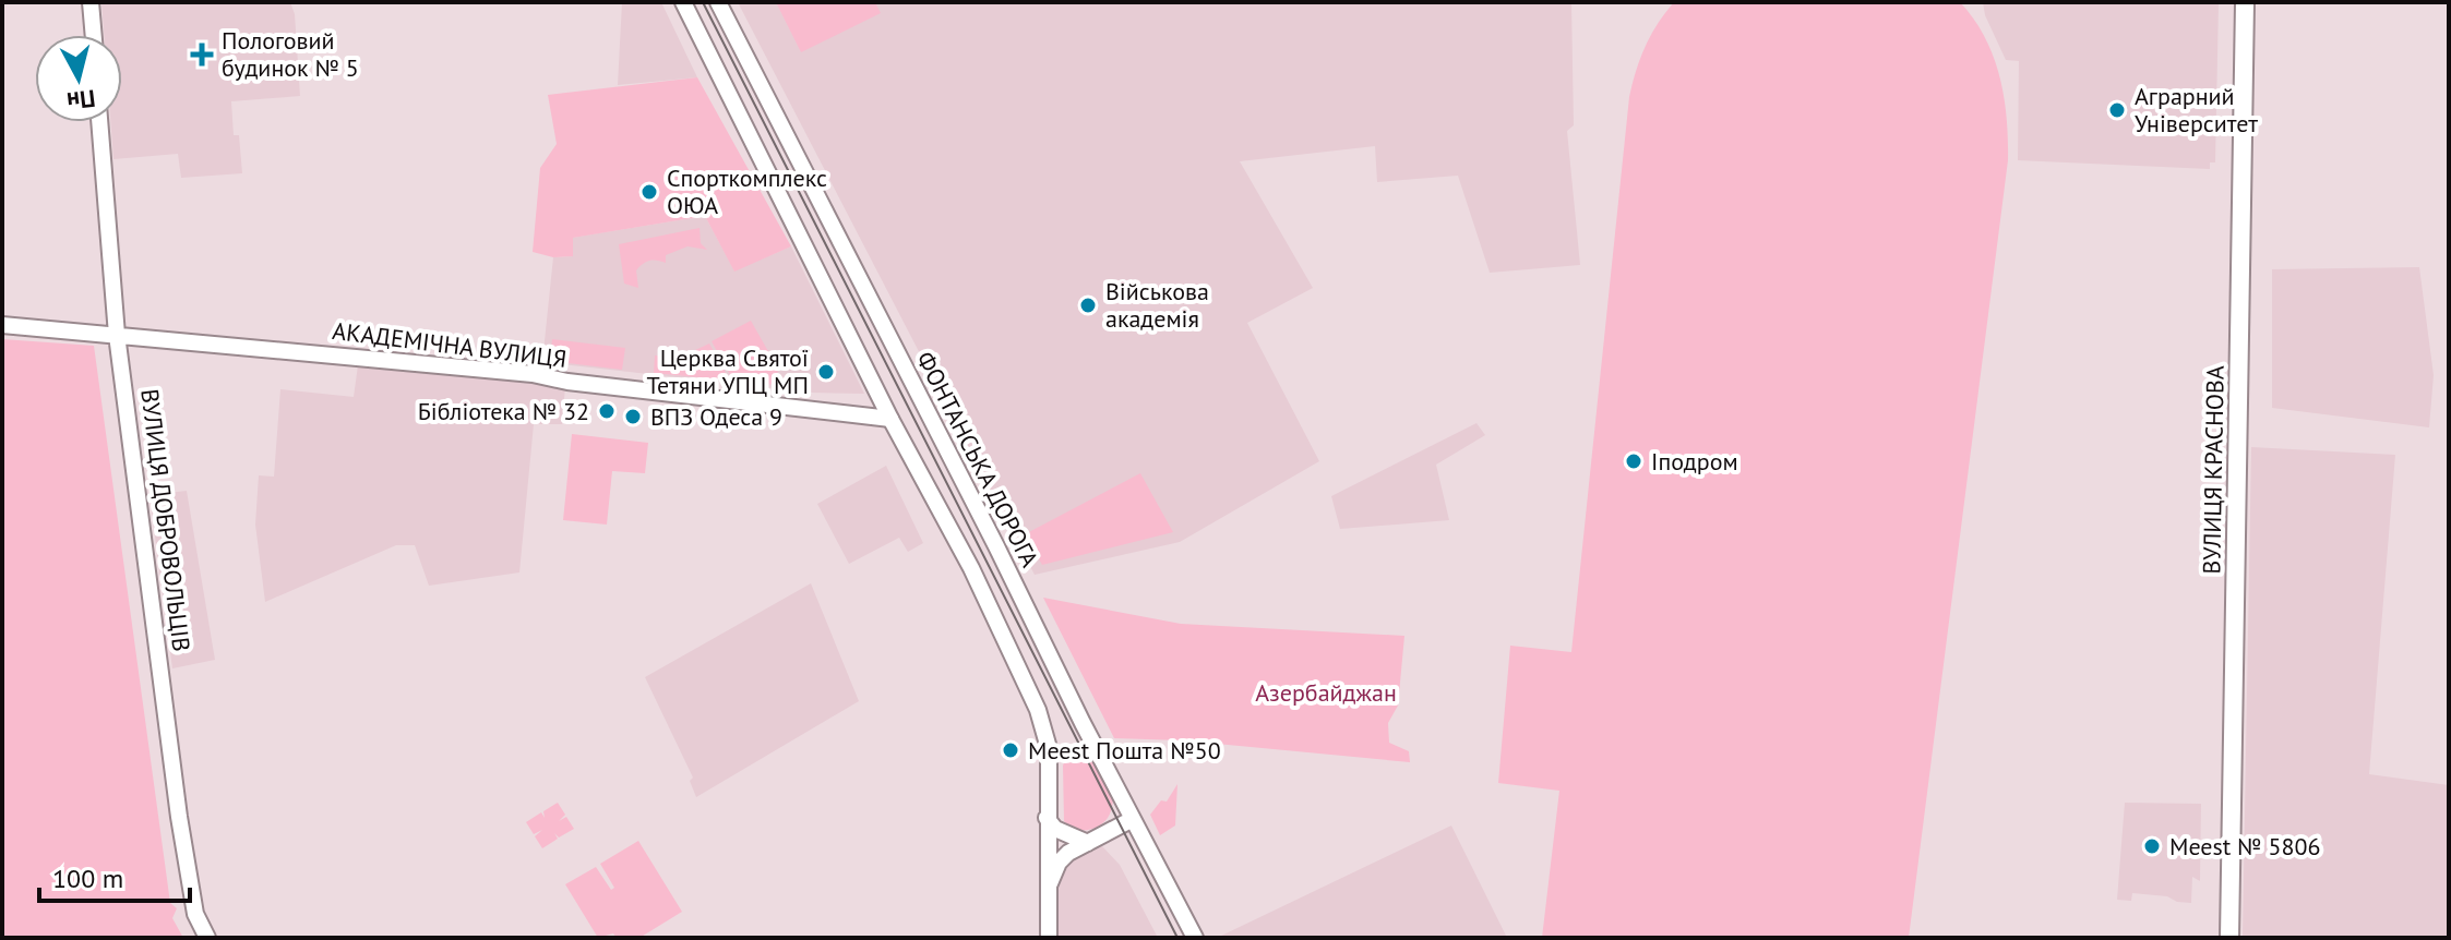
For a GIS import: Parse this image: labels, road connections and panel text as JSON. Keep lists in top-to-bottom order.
{
  "streets": {
    "main road": [
      "АКАДЕМІЧНА ВУЛИЦЯ",
      "ФОНТАНСЬКА ДОРОГА",
      "ВУЛИЦЯ КРАСНОВА",
      "ВУЛИЦЯ ДОБРОВОЛЬЦІВ"
    ]
  },
  "crossings": [
    ["АКАДЕМІЧНА ВУЛИЦЯ", "ВУЛИЦЯ ДОБРОВОЛЬЦІВ"]
  ],
  "parks": ["Азербайджан"],
  "places": {
    "health": ["Пологовий будинок № 5"],
    "other": [
      "Аграрний Університет",
      "Спорткомплекс ОЮА",
      "Військова академія",
      "Церква Святої Тетяни УПЦ МП",
      "Бібліотека № 32",
      "ВПЗ Одеса 9",
      "Іподром",
      "Meest Пошта №50",
      "Meest № 5806"
    ]
  },
  "scale_bar": "100 m",
  "north": "bottom"
}
